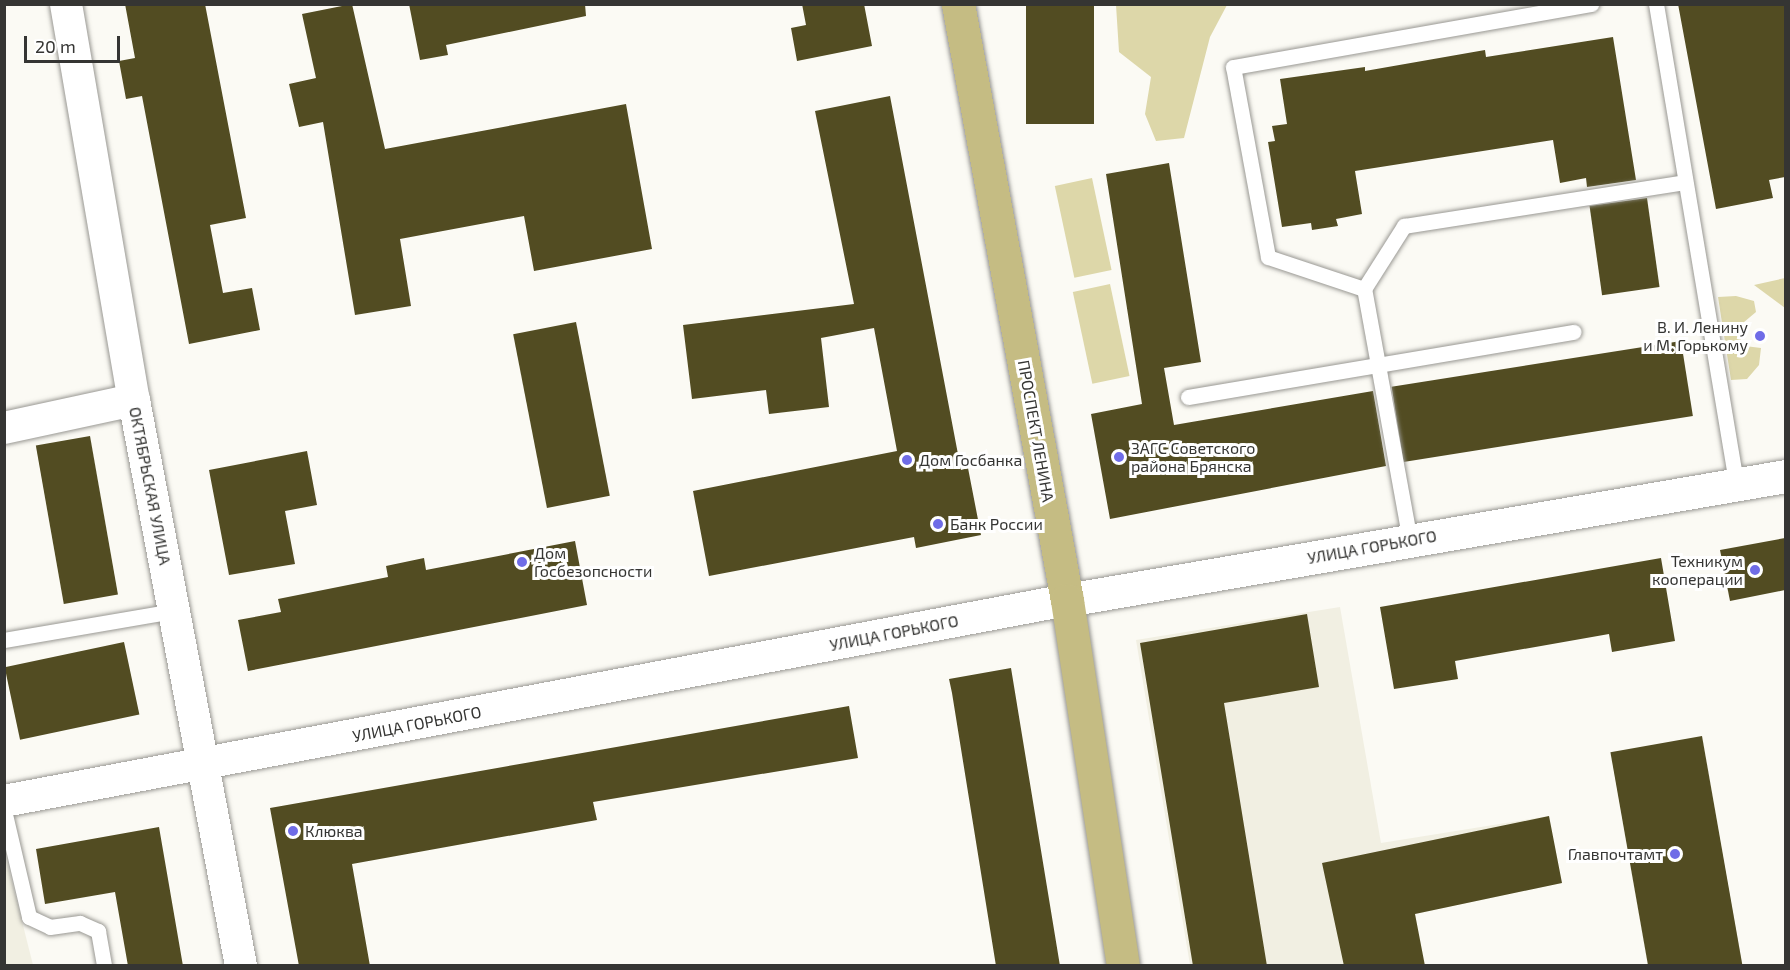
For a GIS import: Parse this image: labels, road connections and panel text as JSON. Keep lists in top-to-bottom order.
{
  "streets": {
    "main road": ["ПРОСПЕКТ ЛЕНИНА"],
    "street": ["ОКТЯБРЬСКАЯ УЛИЦА", "УЛИЦА ГОРЬКОГО"]
  },
  "crossings": [
    ["ПРОСПЕКТ ЛЕНИНА", "УЛИЦА ГОРЬКОГО"],
    ["ОКТЯБРЬСКАЯ УЛИЦА", "УЛИЦА ГОРЬКОГО"]
  ],
  "places": [
    "В. И. Ленину и М. Горькому",
    "ЗАГС Советского района Брянска",
    "Дом Госбанка",
    "Банк России",
    "Дом Госбезопсности",
    "Техникум кооперации",
    "Клюква",
    "Главпочтамт"
  ],
  "scale_bar": "20 m"
}
